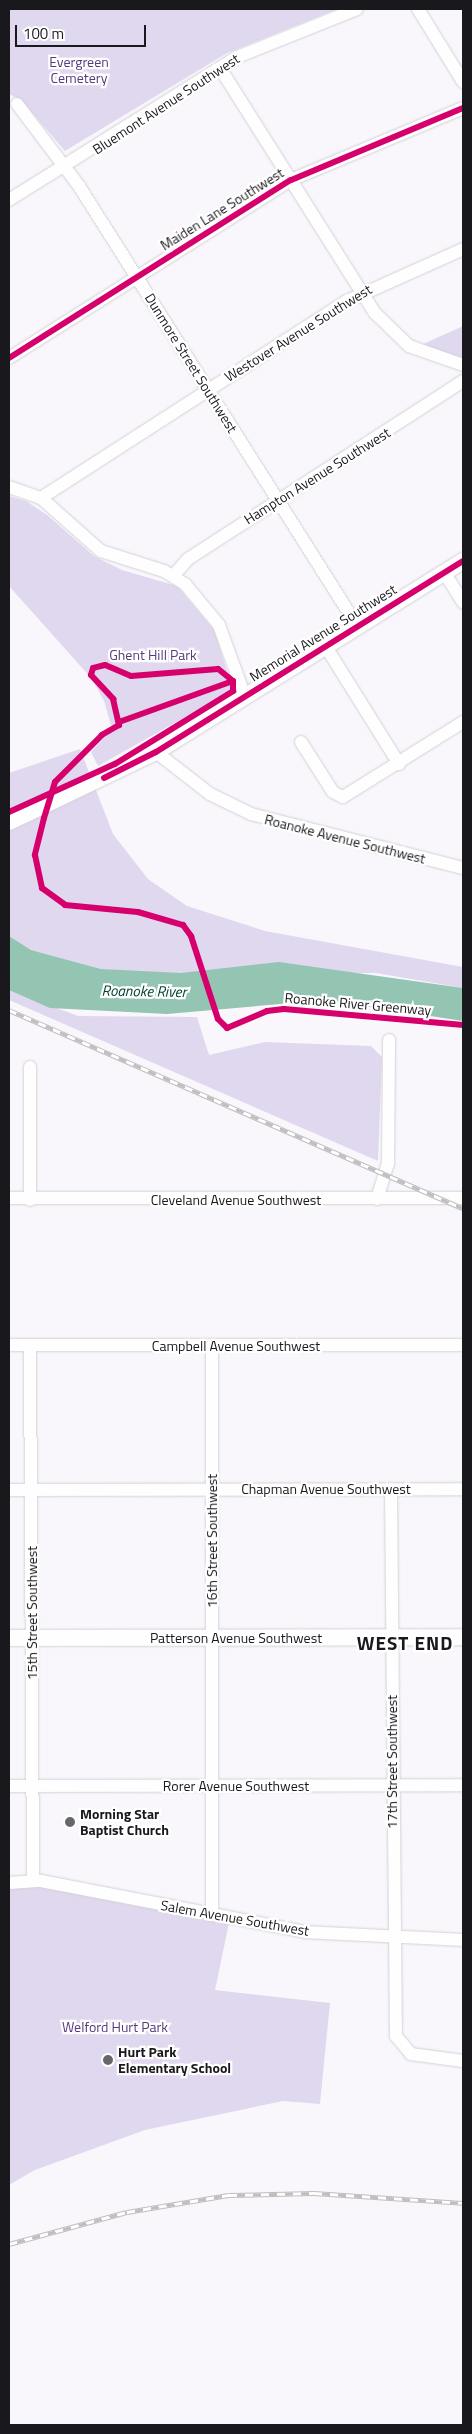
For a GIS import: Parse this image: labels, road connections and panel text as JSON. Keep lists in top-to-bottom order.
{
  "streets": {
    "main road": ["Memorial Avenue Southwest", "Patterson Avenue Southwest"],
    "street": [
      "Bluemont Avenue Southwest",
      "Maiden Lane Southwest",
      "Westover Avenue Southwest",
      "Dunmore Street Southwest",
      "Hampton Avenue Southwest",
      "Roanoke Avenue Southwest",
      "Cleveland Avenue Southwest",
      "Campbell Avenue Southwest",
      "Chapman Avenue Southwest",
      "16th Street Southwest",
      "15th Street Southwest",
      "17th Street Southwest",
      "Rorer Avenue Southwest",
      "Salem Avenue Southwest"
    ],
    "cycle path": ["Roanoke River Greenway"]
  },
  "crossings": [
    ["Bluemont Avenue Southwest", "Dunmore Street Southwest"],
    ["Maiden Lane Southwest", "Dunmore Street Southwest"],
    ["Westover Avenue Southwest", "Dunmore Street Southwest"],
    ["Dunmore Street Southwest", "Hampton Avenue Southwest"],
    ["Dunmore Street Southwest", "Memorial Avenue Southwest"],
    ["Memorial Avenue Southwest", "Roanoke Avenue Southwest"],
    ["Campbell Avenue Southwest", "16th Street Southwest"],
    ["Campbell Avenue Southwest", "15th Street Southwest"],
    ["Chapman Avenue Southwest", "16th Street Southwest"],
    ["Chapman Avenue Southwest", "15th Street Southwest"],
    ["Chapman Avenue Southwest", "17th Street Southwest"],
    ["16th Street Southwest", "Patterson Avenue Southwest"],
    ["16th Street Southwest", "Rorer Avenue Southwest"],
    ["16th Street Southwest", "Salem Avenue Southwest"],
    ["15th Street Southwest", "Patterson Avenue Southwest"],
    ["15th Street Southwest", "Rorer Avenue Southwest"],
    ["15th Street Southwest", "Salem Avenue Southwest"],
    ["Patterson Avenue Southwest", "17th Street Southwest"],
    ["17th Street Southwest", "Rorer Avenue Southwest"],
    ["17th Street Southwest", "Salem Avenue Southwest"]
  ],
  "districts": ["WEST END"],
  "water": ["Roanoke River"],
  "parks": ["Evergreen Cemetery", "Ghent Hill Park", "Welford Hurt Park"],
  "places": ["Morning Star Baptist Church", "Hurt Park Elementary School"],
  "scale_bar": "100 m"
}
